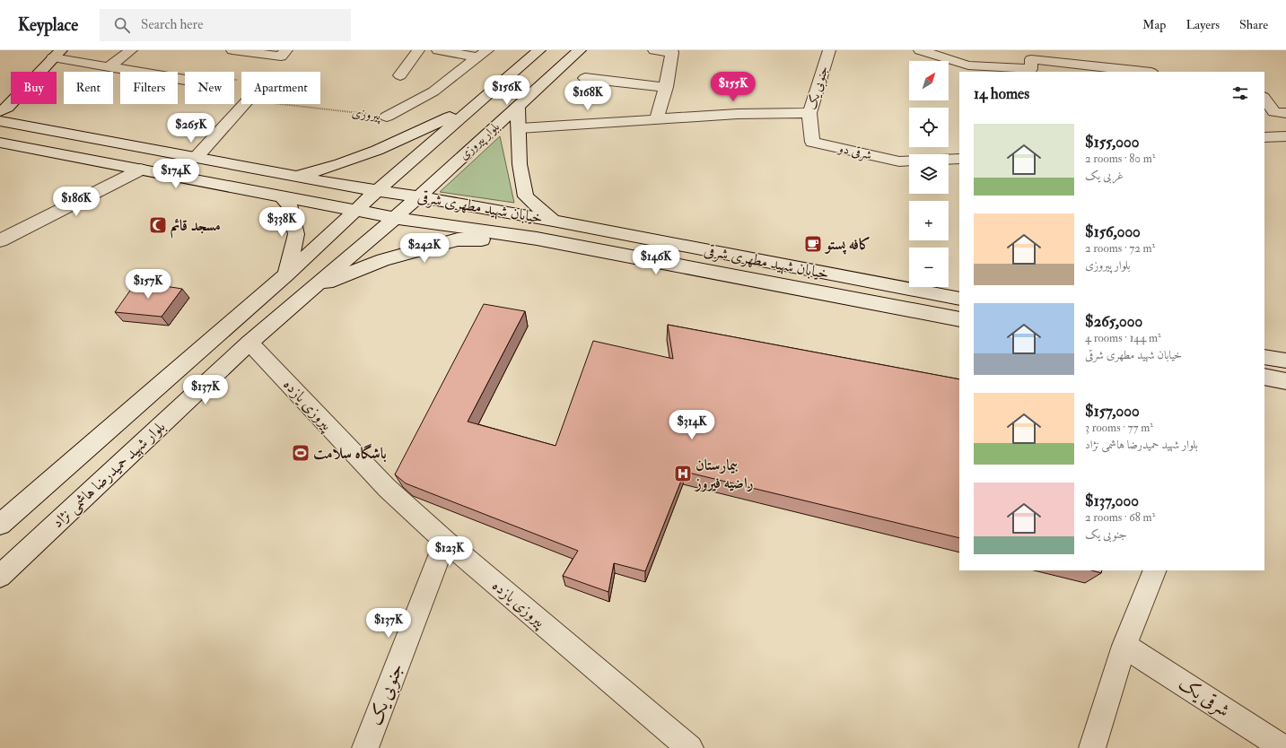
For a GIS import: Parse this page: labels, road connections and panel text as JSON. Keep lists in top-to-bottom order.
{
  "streets": {
    "main road": [
      "جنوبی یک",
      "پیروزی",
      "بلوار پیروزی",
      "شرقی دو",
      "خیابان شهید مطهری شرقی",
      "پیروزی یازده",
      "بلوار شهید حمیدرضا هاشمی نژاد",
      "شرقی یک"
    ]
  },
  "crossings": [
    ["جنوبی یک", "شرقی دو"],
    ["جنوبی یک", "پیروزی یازده"],
    ["بلوار پیروزی", "خیابان شهید مطهری شرقی"],
    ["بلوار پیروزی", "بلوار شهید حمیدرضا هاشمی نژاد"],
    ["خیابان شهید مطهری شرقی", "بلوار شهید حمیدرضا هاشمی نژاد"],
    ["پیروزی یازده", "بلوار شهید حمیدرضا هاشمی نژاد"]
  ],
  "places": {
    "mosque": ["مسجد قائم"],
    "cafe": ["کافه پستو"],
    "sports": ["باشگاه سلامت"],
    "hospital": ["بیمارستان راضیه فیروز"]
  },
  "north": "top right",
  "page": {
    "header": "Keyplace",
    "search": "Search here",
    "nav": ["Map", "Layers", "Share"],
    "map_buttons": ["+", "−"],
    "price": [
      "$155K",
      "$156K",
      "$168K",
      "$265K",
      "$174K",
      "$186K",
      "$338K",
      "$242K",
      "$146K",
      "$157K",
      "$137K",
      "$314K",
      "$123K",
      "$137K"
    ],
    "chip": [
      "Buy",
      "Rent",
      "Filters",
      "New",
      "Apartment"
    ],
    "heading": "14 homes",
    "list": [
      {
        "name": "$155,000",
        "note": "2 rooms · 80 m² · غربی یک"
      },
      {
        "name": "$156,000",
        "note": "2 rooms · 72 m² · بلوار پیروزی"
      },
      {
        "name": "$265,000",
        "note": "4 rooms · 144 m² · خیابان شهید مطهری شرقی"
      },
      {
        "name": "$157,000",
        "note": "3 rooms · 77 m² · بلوار شهید حمیدرضا هاشمی نژاد"
      },
      {
        "name": "$137,000",
        "note": "2 rooms · 68 m² · جنوبی یک"
      }
    ]
  }
}
